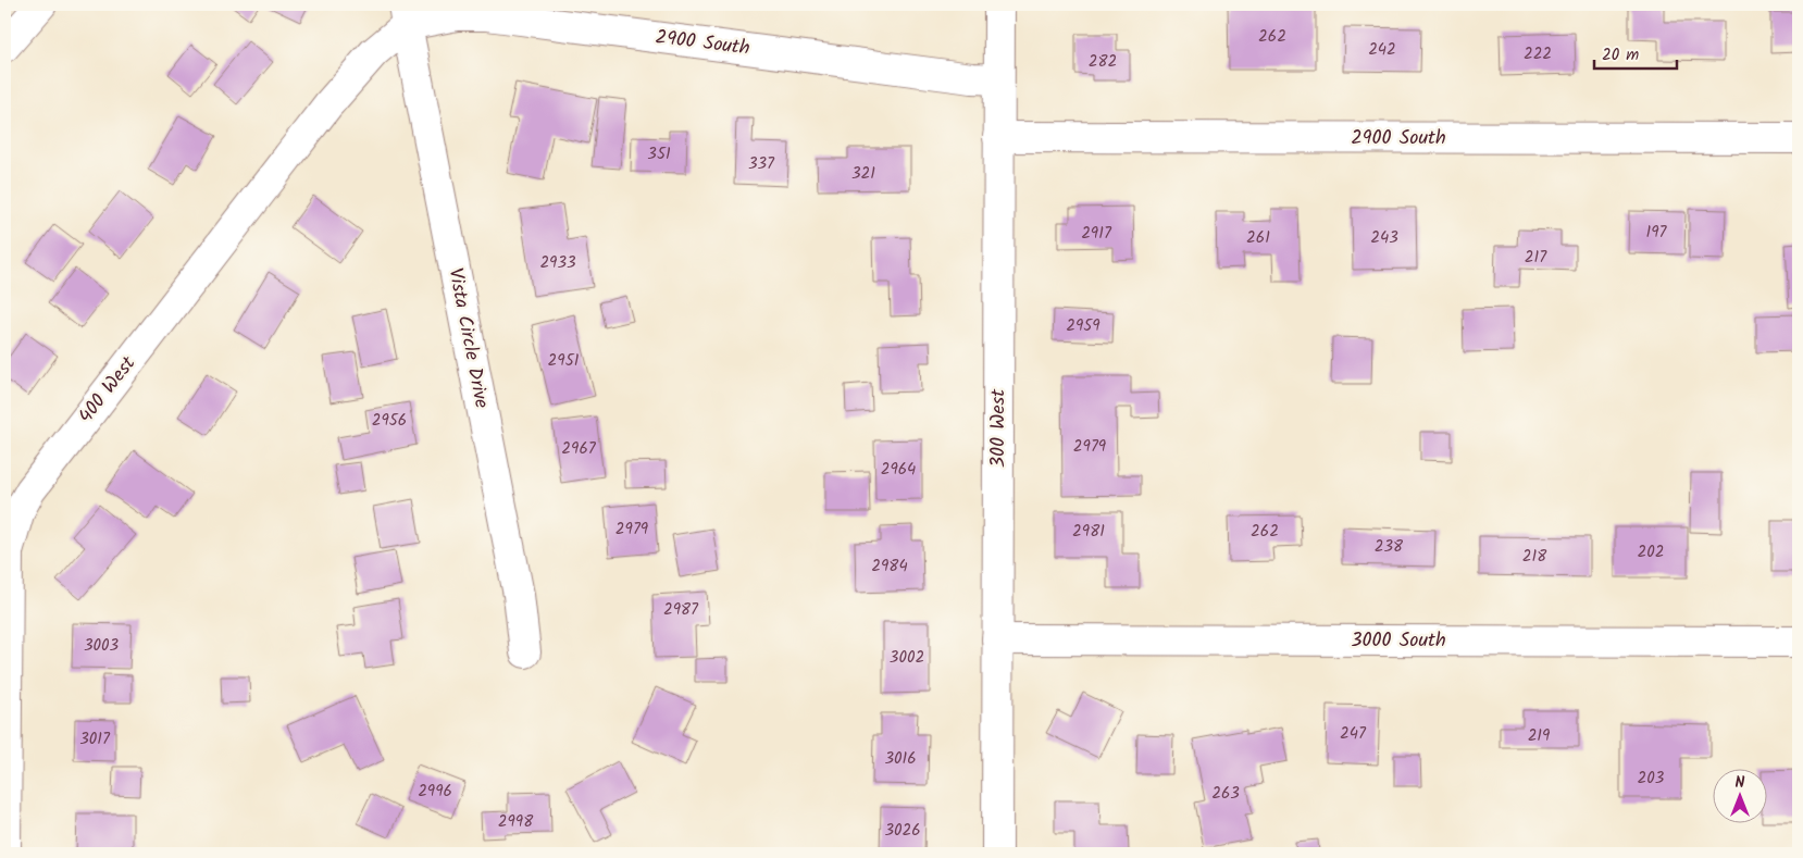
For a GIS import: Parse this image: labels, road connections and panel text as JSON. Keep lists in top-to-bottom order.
{
  "streets": {
    "street": [
      "2900 South",
      "Vista Circle Drive",
      "400 West",
      "300 West",
      "3000 South"
    ]
  },
  "crossings": [
    ["2900 South", "Vista Circle Drive"],
    ["2900 South", "400 West"],
    ["2900 South", "300 West"],
    ["Vista Circle Drive", "400 West"],
    ["300 West", "3000 South"]
  ],
  "house_numbers": [
    "262",
    "242",
    "222",
    "282",
    "351",
    "337",
    "321",
    "197",
    "2917",
    "261",
    "243",
    "217",
    "2933",
    "2959",
    "2951",
    "2956",
    "2979",
    "2967",
    "2964",
    "2979",
    "2981",
    "262",
    "238",
    "202",
    "218",
    "2984",
    "2987",
    "3003",
    "3002",
    "247",
    "219",
    "3017",
    "3016",
    "203",
    "2996",
    "263",
    "2998",
    "3026"
  ],
  "scale_bar": "20 m",
  "north": "top"
}
